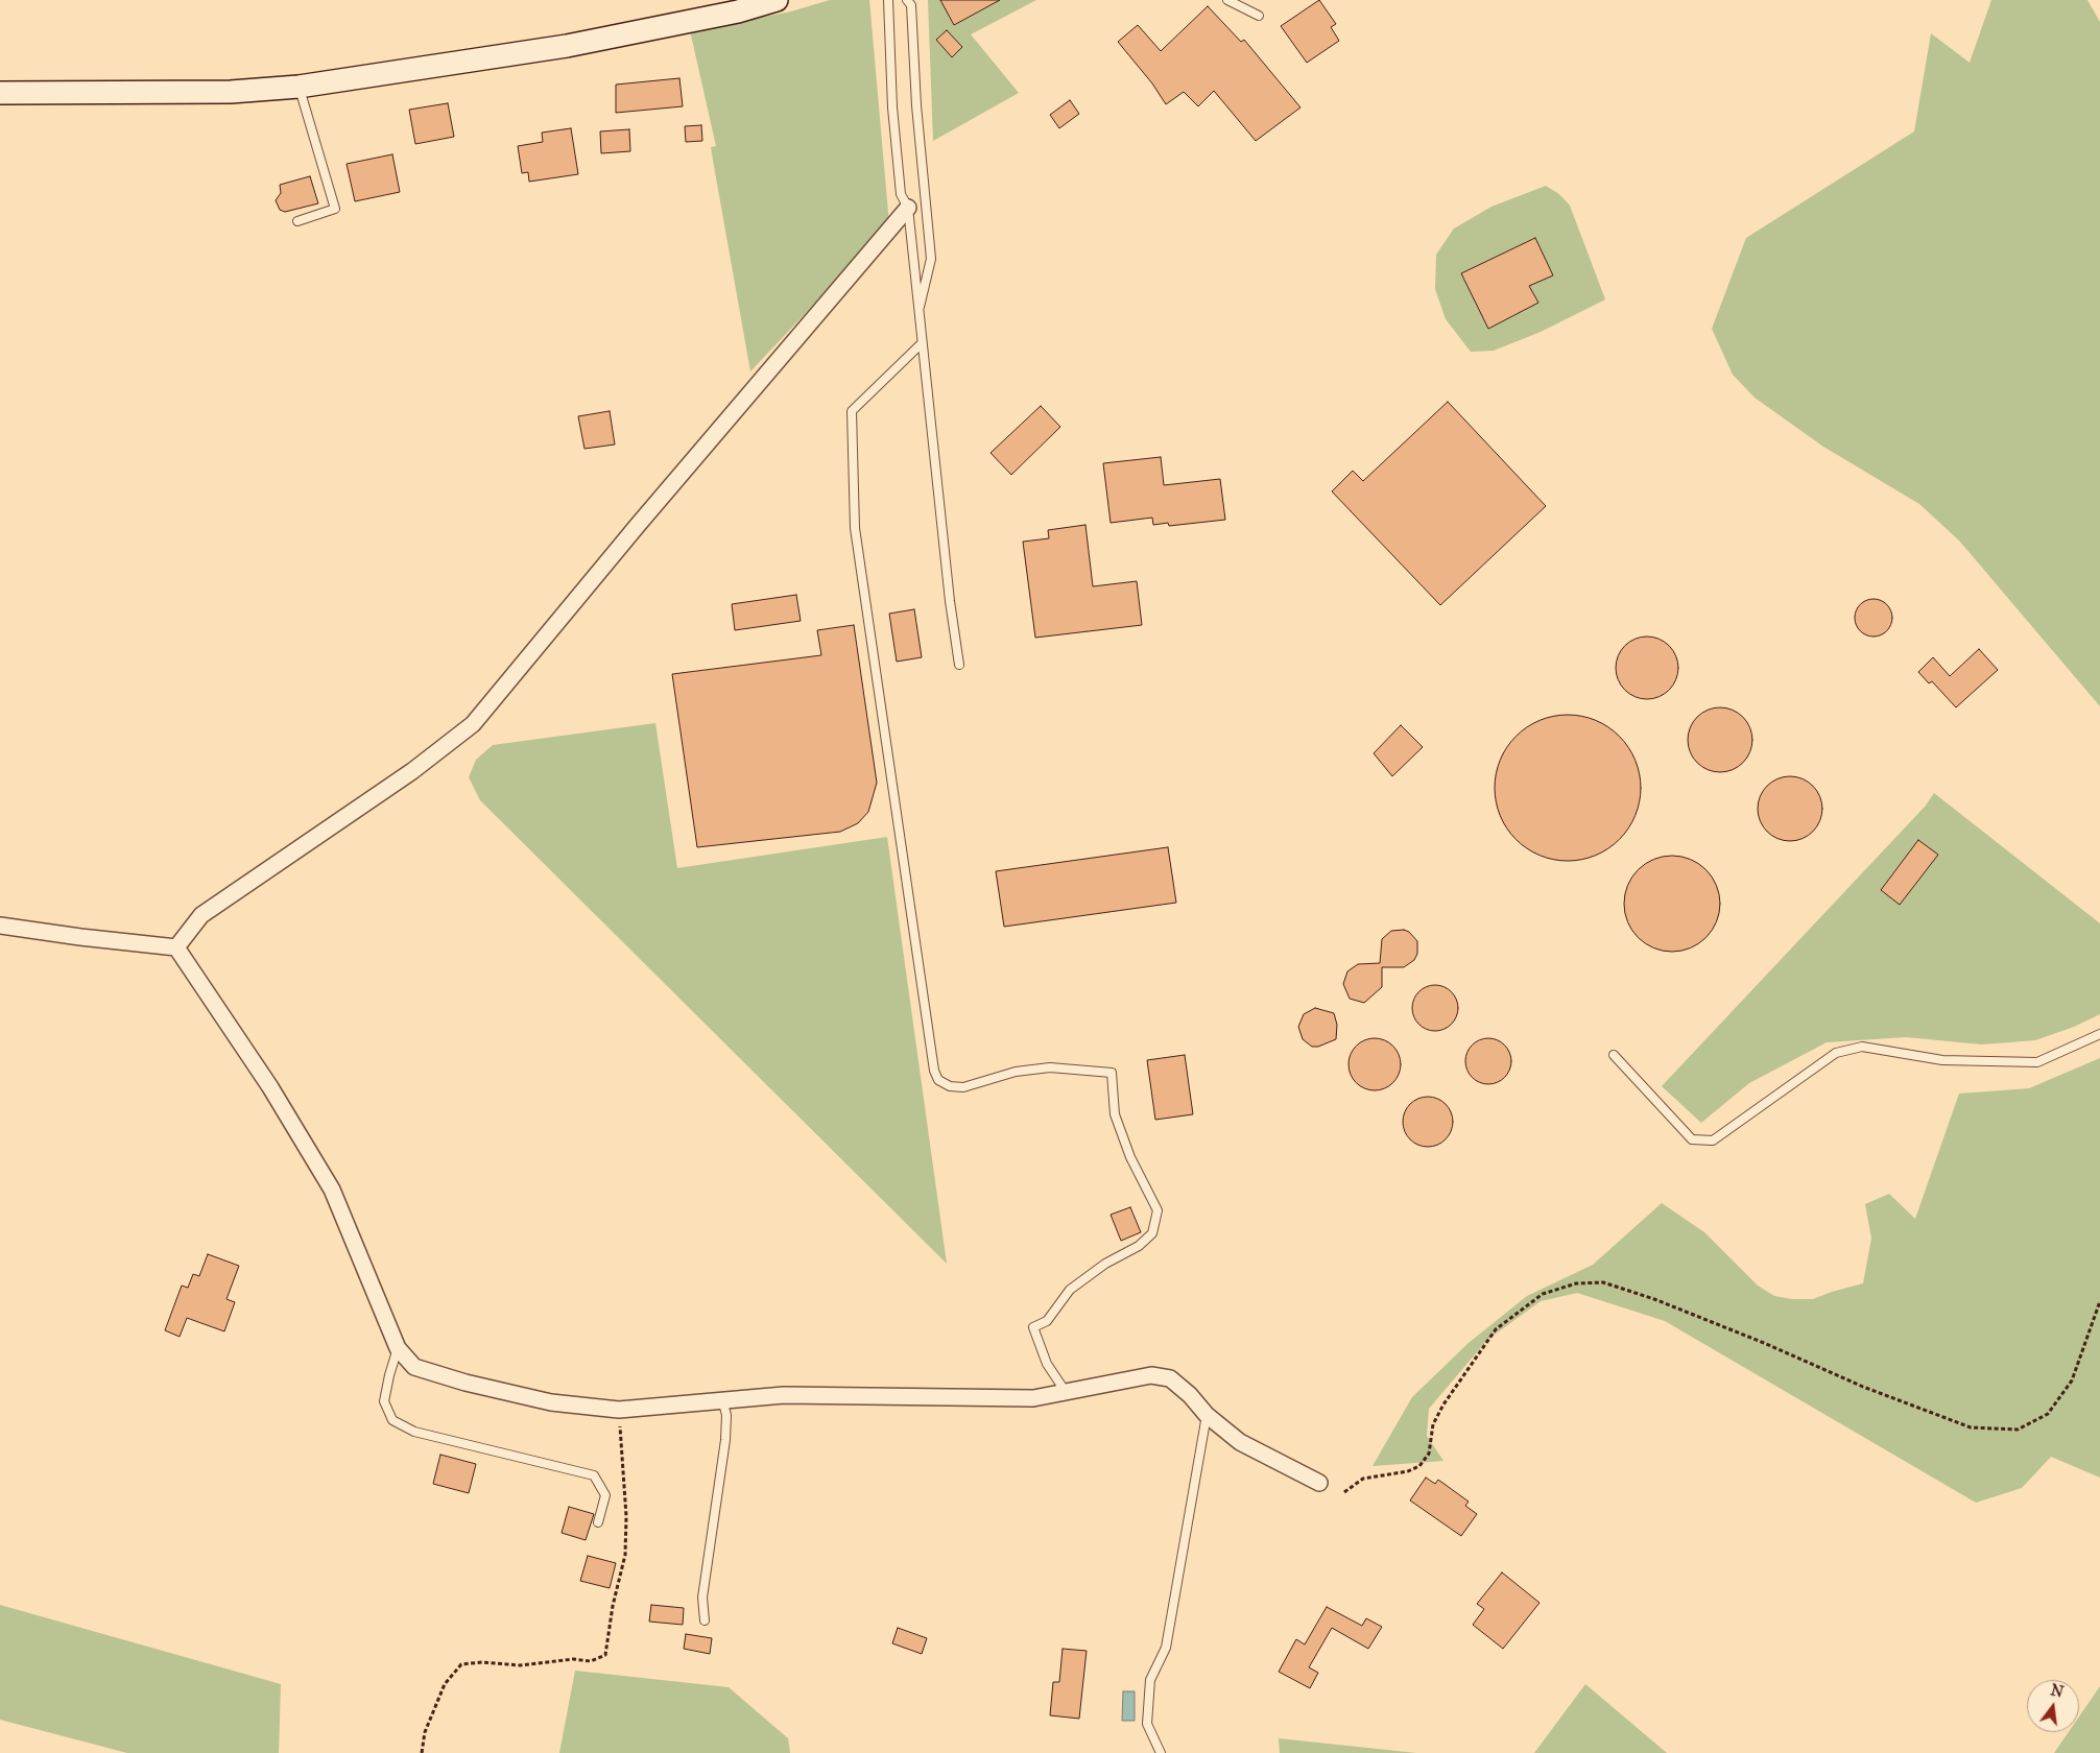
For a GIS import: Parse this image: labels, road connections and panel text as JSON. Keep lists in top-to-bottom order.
{
  "north": "top"
}
